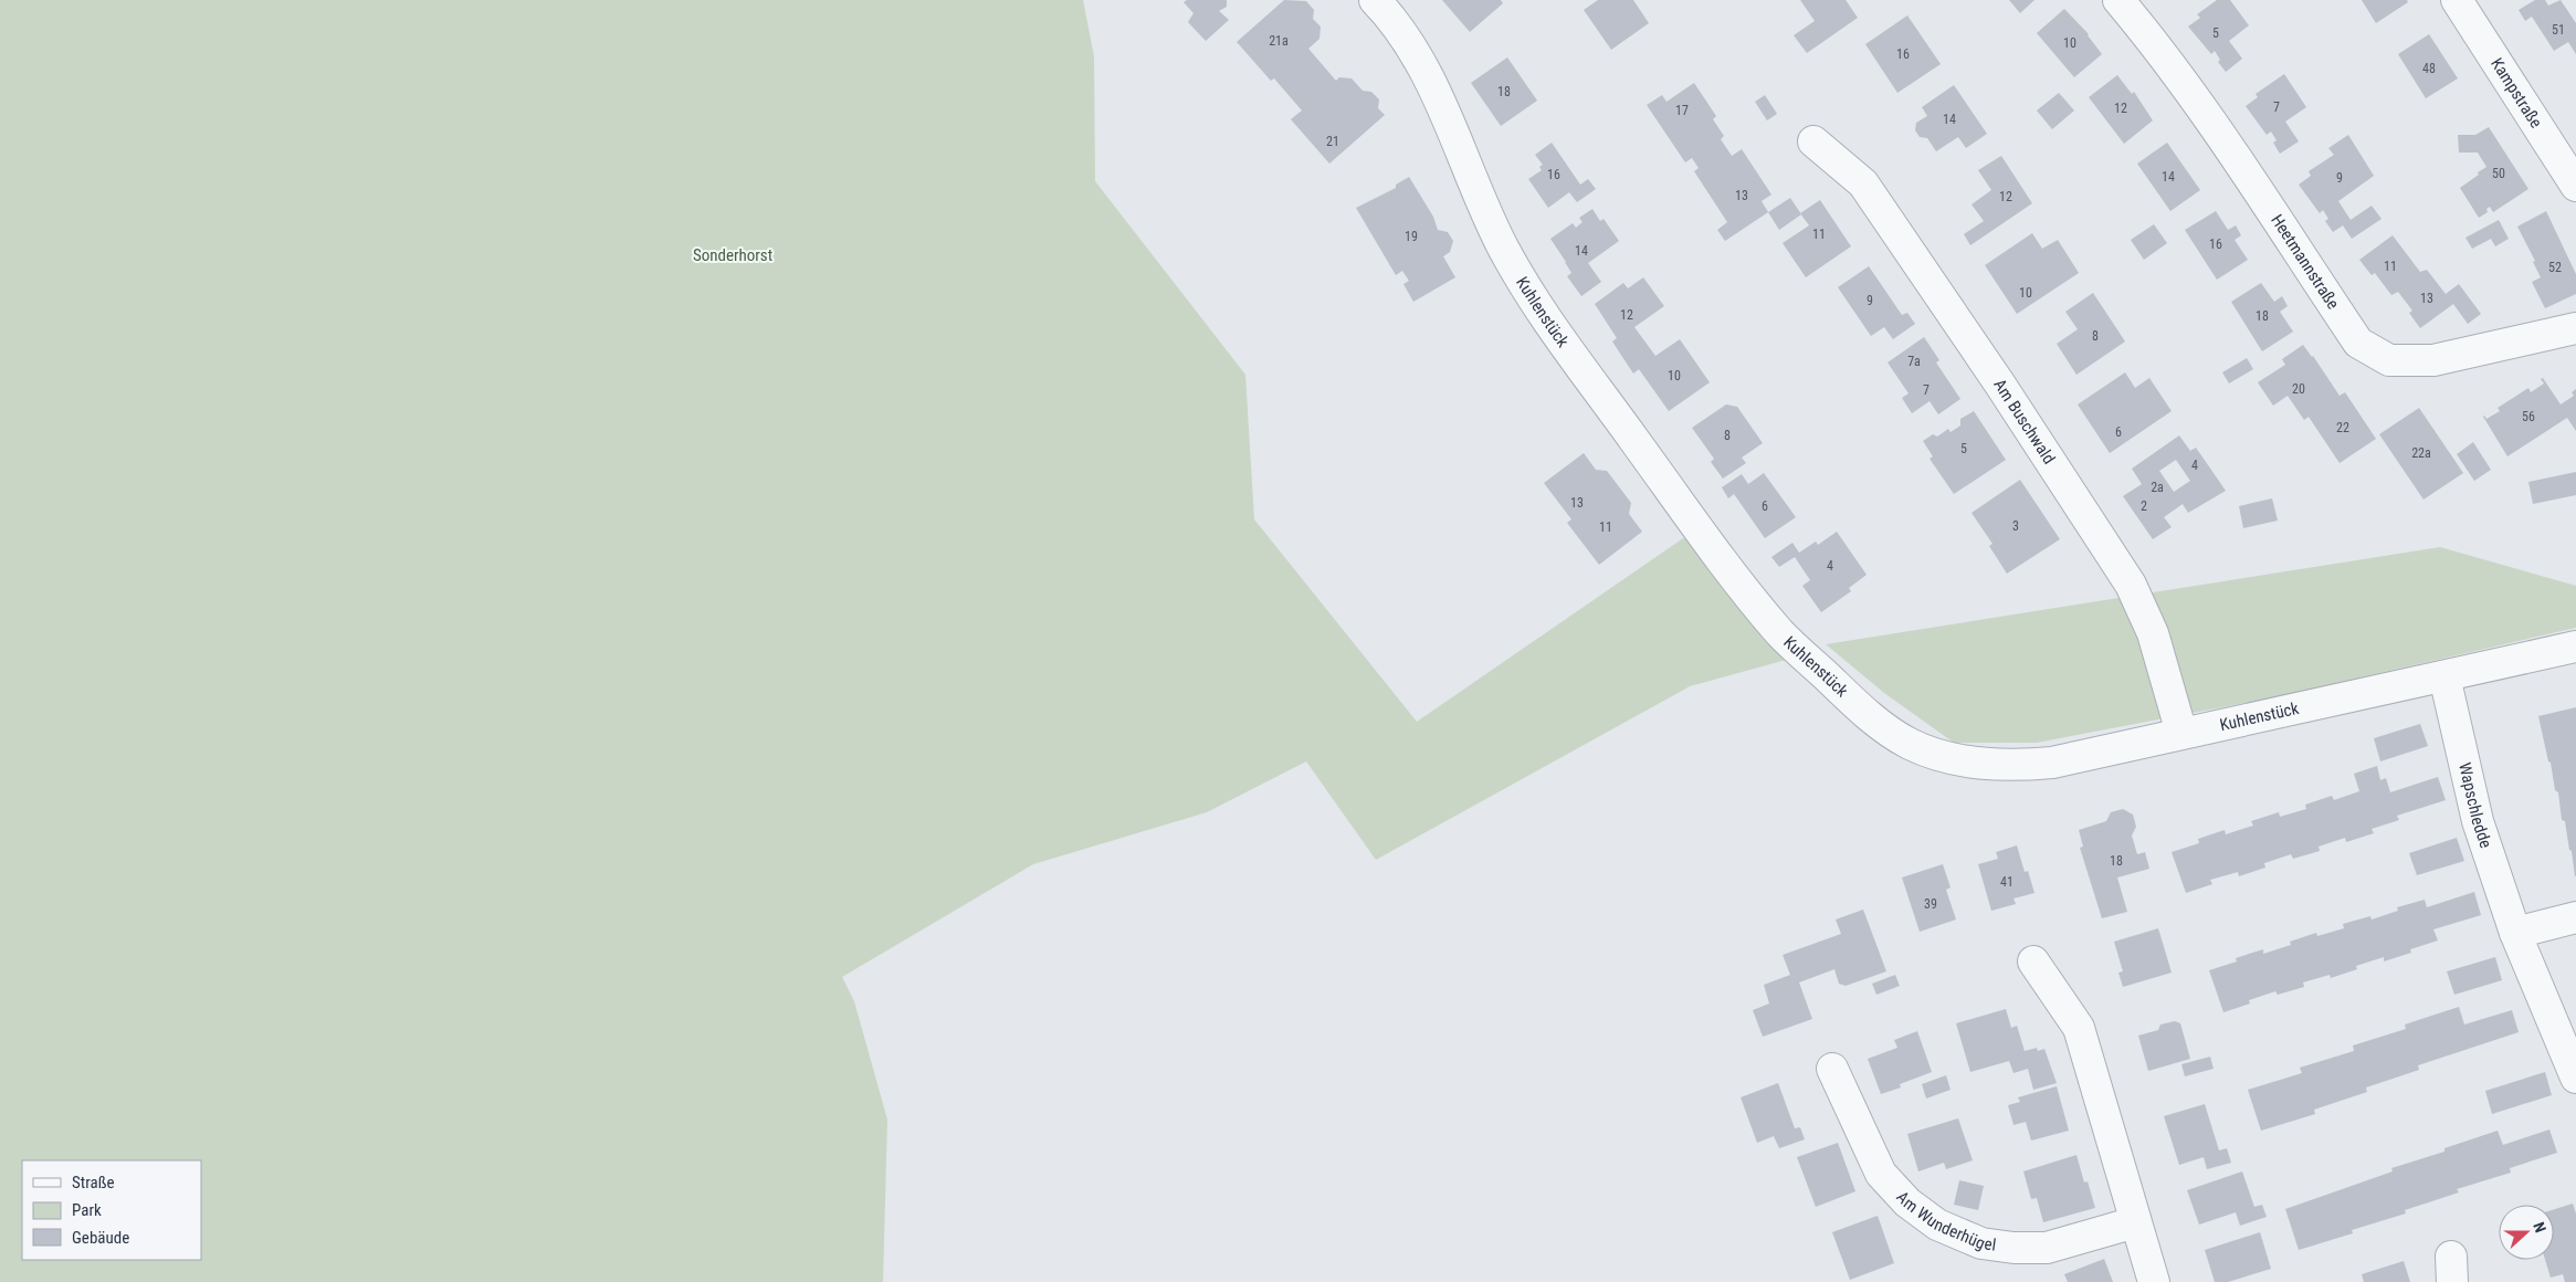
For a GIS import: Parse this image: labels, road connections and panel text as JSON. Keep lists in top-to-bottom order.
{
  "streets": {
    "street": [
      "Kampstraße",
      "Heetmannstraße",
      "Kuhlenstück",
      "Am Buschwald",
      "Wapschledde",
      "Am Wunderhügel"
    ]
  },
  "crossings": [
    ["Kuhlenstück", "Am Buschwald"],
    ["Kuhlenstück", "Wapschledde"]
  ],
  "parks": ["Sonderhorst"],
  "house_numbers": [
    "51",
    "5",
    "21a",
    "10",
    "16",
    "48",
    "18",
    "7",
    "12",
    "17",
    "14",
    "21",
    "50",
    "16",
    "14",
    "9",
    "13",
    "12",
    "11",
    "19",
    "16",
    "14",
    "11",
    "52",
    "10",
    "13",
    "9",
    "12",
    "18",
    "8",
    "7a",
    "10",
    "20",
    "7",
    "56",
    "22",
    "6",
    "8",
    "5",
    "22a",
    "4",
    "2a",
    "13",
    "6",
    "2",
    "3",
    "11",
    "4",
    "18",
    "41",
    "39"
  ],
  "legend": ["Straße", "Park", "Gebäude"],
  "north": "right"
}
